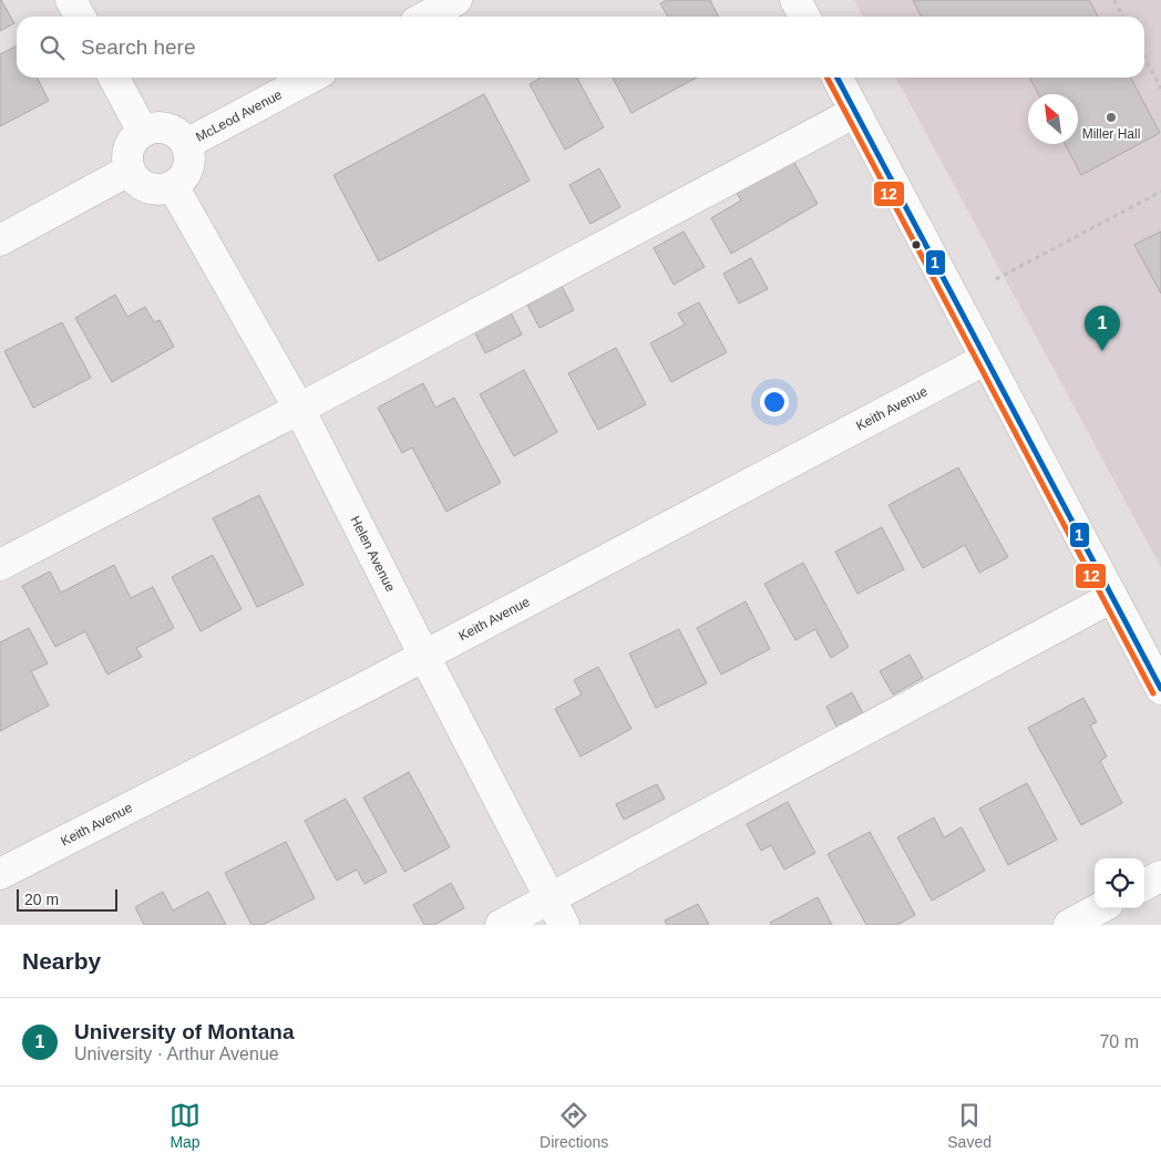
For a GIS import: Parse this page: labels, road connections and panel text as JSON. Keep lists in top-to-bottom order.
{
  "streets": {
    "street": ["McLeod Avenue", "Keith Avenue", "Helen Avenue"]
  },
  "crossings": [
    ["McLeod Avenue", "Helen Avenue"],
    ["Keith Avenue", "Helen Avenue"]
  ],
  "places": ["Miller Hall"],
  "lines": ["transit line 1", "transit line 12"],
  "scale_bar": "20 m",
  "north": "top left",
  "page": {
    "search": "Search here",
    "pins": "1",
    "scale": "20 m",
    "heading": "Nearby",
    "list": [
      {
        "mark": "1",
        "name": "University of Montana",
        "note": "University · Arthur Avenue",
        "value": "70 m"
      }
    ],
    "nav": ["Map", "Directions", "Saved"]
  }
}
